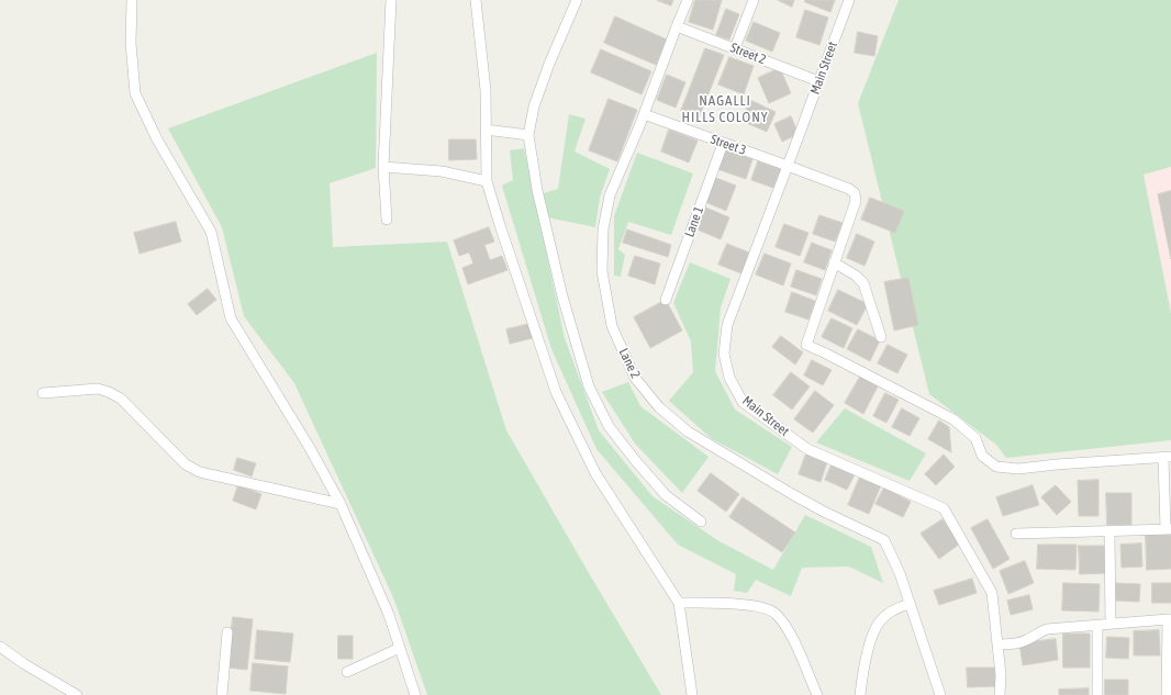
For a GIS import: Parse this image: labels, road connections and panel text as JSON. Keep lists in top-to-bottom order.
{
  "streets": {
    "street": [
      "Street 2",
      "Main Street",
      "Street 3",
      "Lane 1",
      "Lane 2"
    ]
  },
  "crossings": [
    ["Street 2", "Main Street"],
    ["Street 2", "Lane 2"],
    ["Main Street", "Street 3"],
    ["Street 3", "Lane 1"],
    ["Street 3", "Lane 2"]
  ],
  "districts": ["NAGALLI HILLS COLONY"]
}
